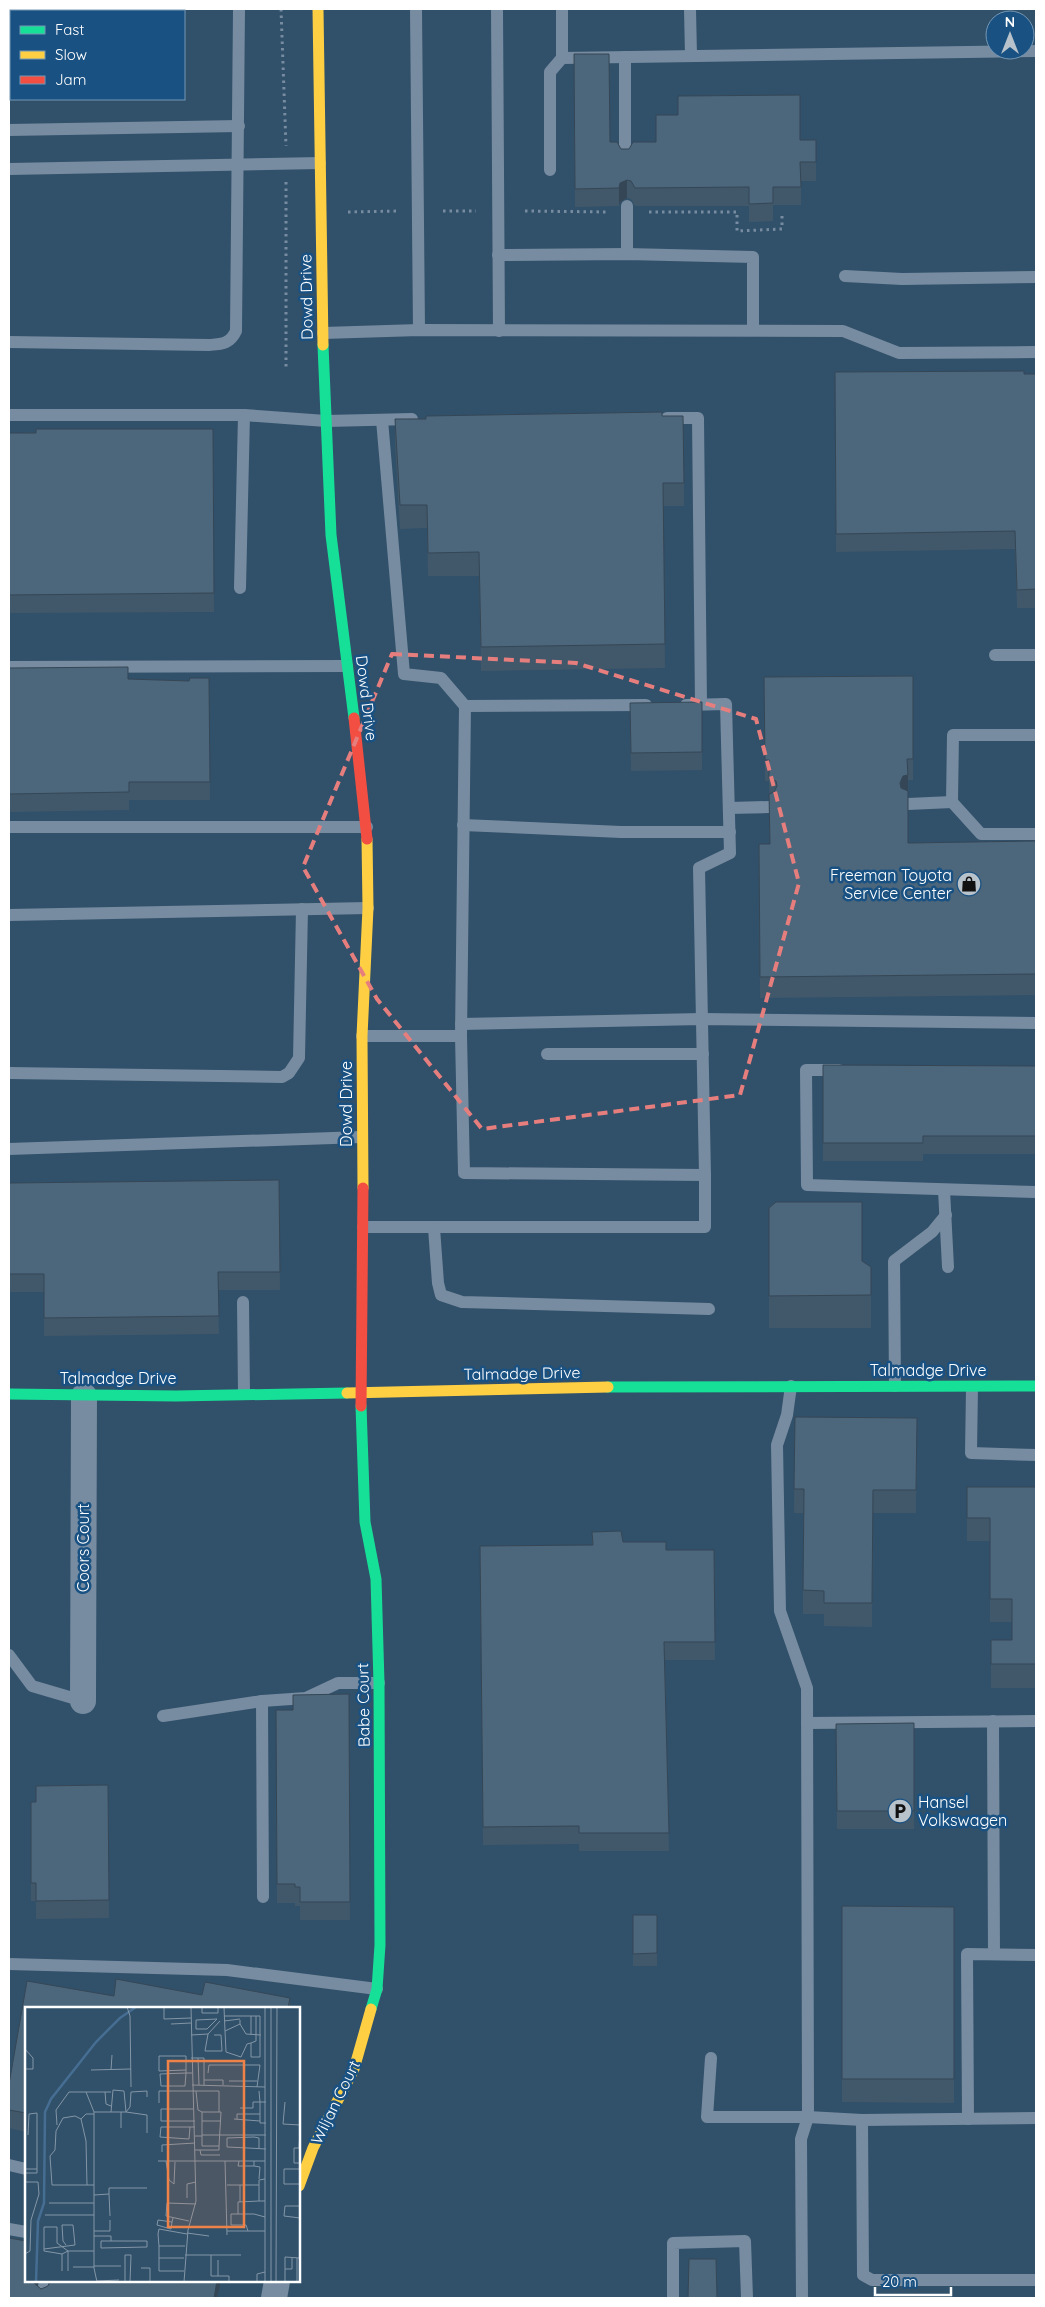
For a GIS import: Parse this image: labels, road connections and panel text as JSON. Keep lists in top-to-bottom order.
{
  "streets": {
    "street": [
      "Dowd Drive",
      "Talmadge Drive",
      "Coors Court",
      "Babe Court",
      "Wiljan Court"
    ]
  },
  "crossings": [
    ["Dowd Drive", "Talmadge Drive"],
    ["Dowd Drive", "Babe Court"],
    ["Talmadge Drive", "Coors Court"],
    ["Talmadge Drive", "Babe Court"],
    ["Babe Court", "Wiljan Court"]
  ],
  "places": {
    "shop": ["Freeman Toyota Service Center"],
    "parking": ["Hansel Volkswagen"]
  },
  "legend": ["Fast", "Slow", "Jam"],
  "scale_bar": "20 m",
  "north": "top"
}
